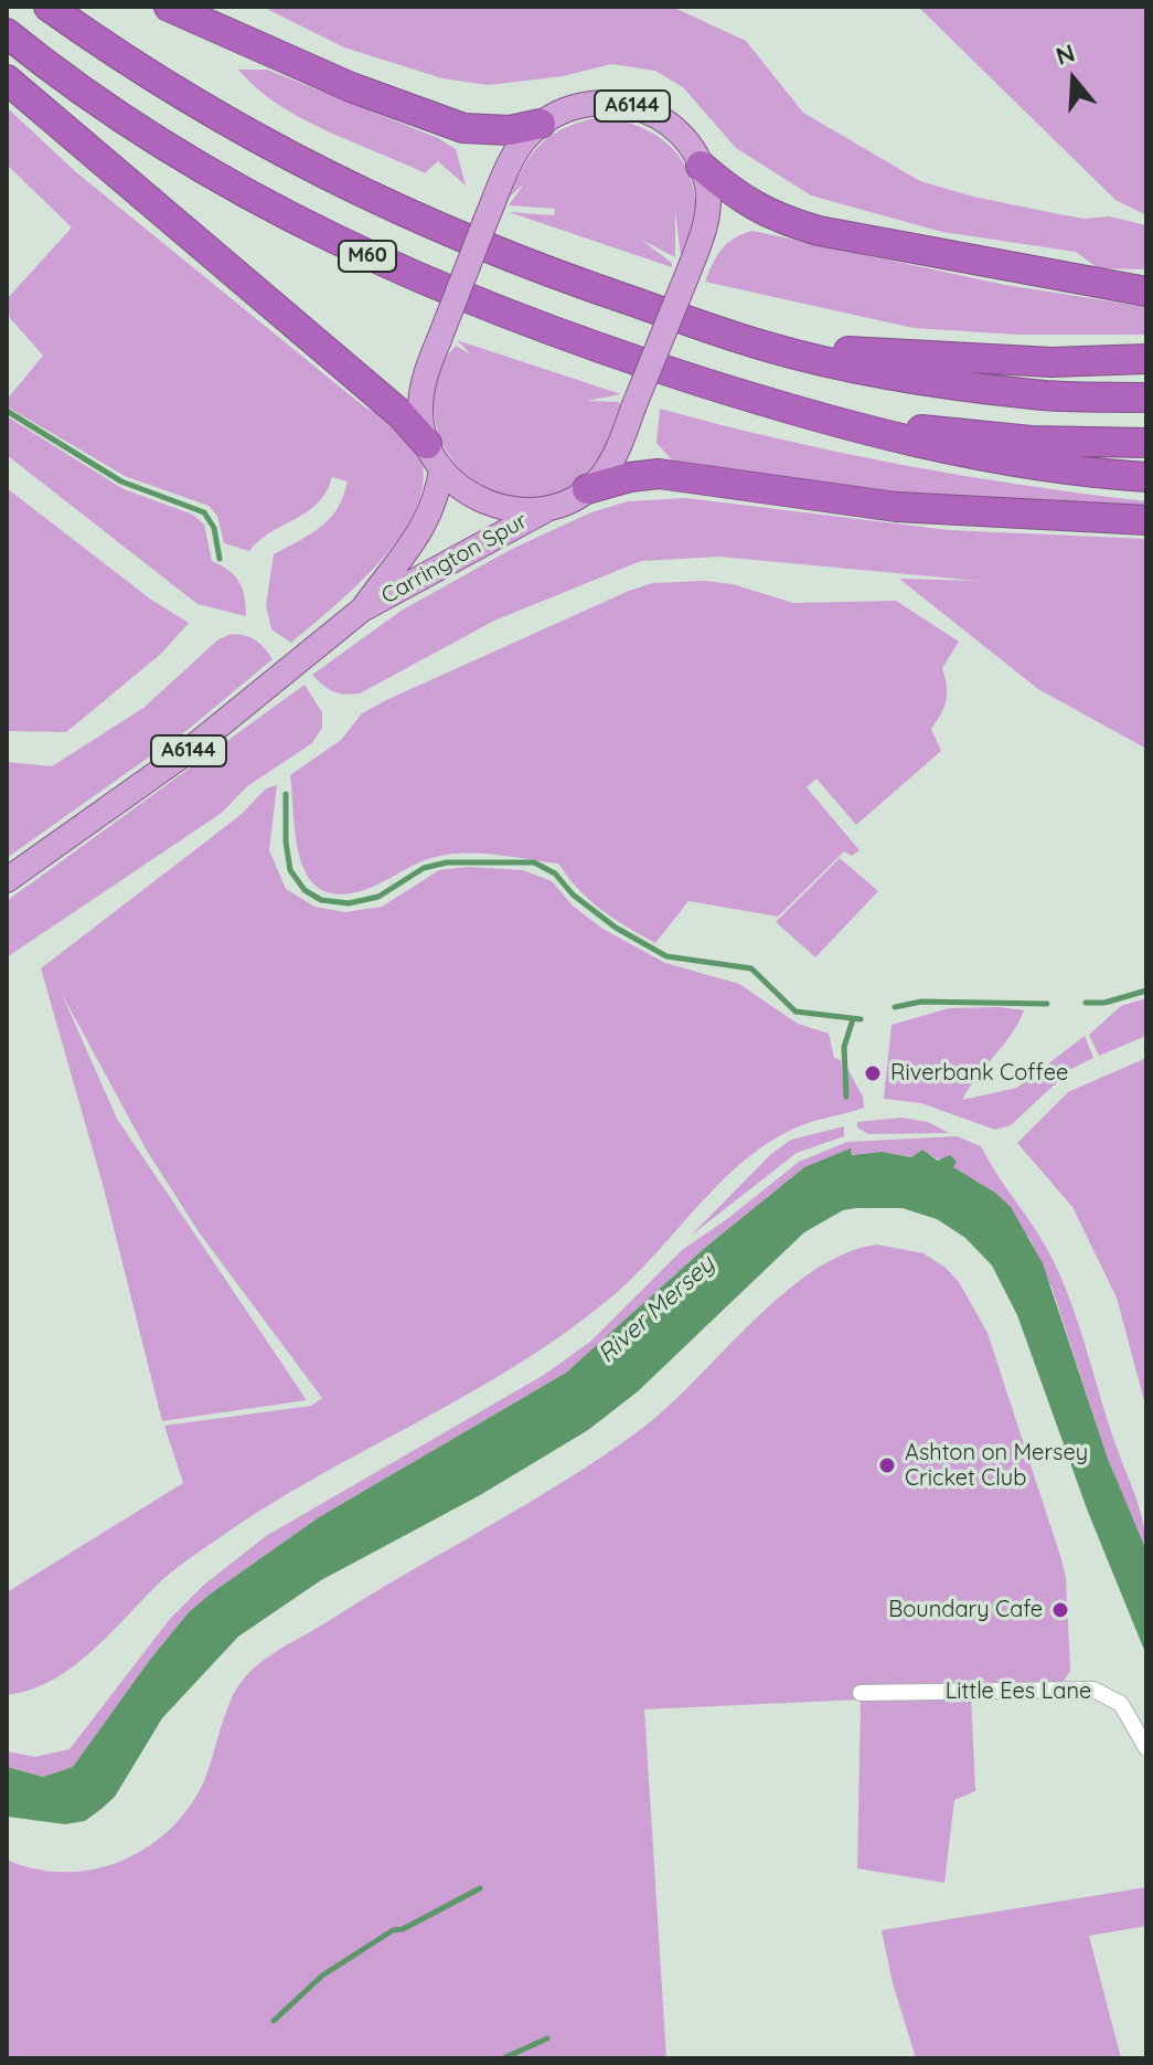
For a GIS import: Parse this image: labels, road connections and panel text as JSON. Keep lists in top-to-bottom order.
{
  "streets": {
    "highway": ["M60"],
    "main road": ["A6144", "Carrington Spur"],
    "street": ["Little Ees Lane"]
  },
  "crossings": [
    ["A6144", "Carrington Spur"]
  ],
  "water": ["River Mersey"],
  "places": ["Riverbank Coffee", "Ashton on Mersey Cricket Club", "Boundary Cafe"],
  "north": "top"
}
